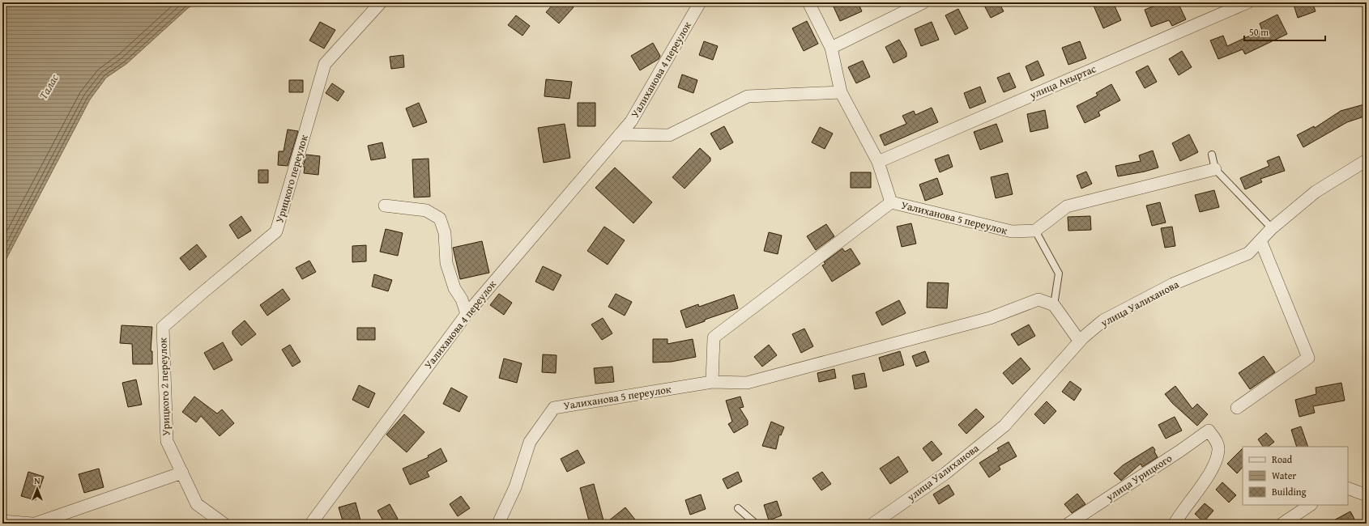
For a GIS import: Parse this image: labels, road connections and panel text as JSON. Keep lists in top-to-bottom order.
{
  "streets": {
    "street": [
      "Уалиханова 4 переулок",
      "улица Акыртас",
      "Урицкого переулок",
      "Уалиханова 5 переулок",
      "улица Уалиханова",
      "Урицкого 2 переулок",
      "улица Урицкого"
    ]
  },
  "crossings": [
    ["Урицкого переулок", "Урицкого 2 переулок"]
  ],
  "water": ["Талас"],
  "legend": ["Road", "Water", "Building"],
  "scale_bar": "50 m",
  "north": "top"
}
